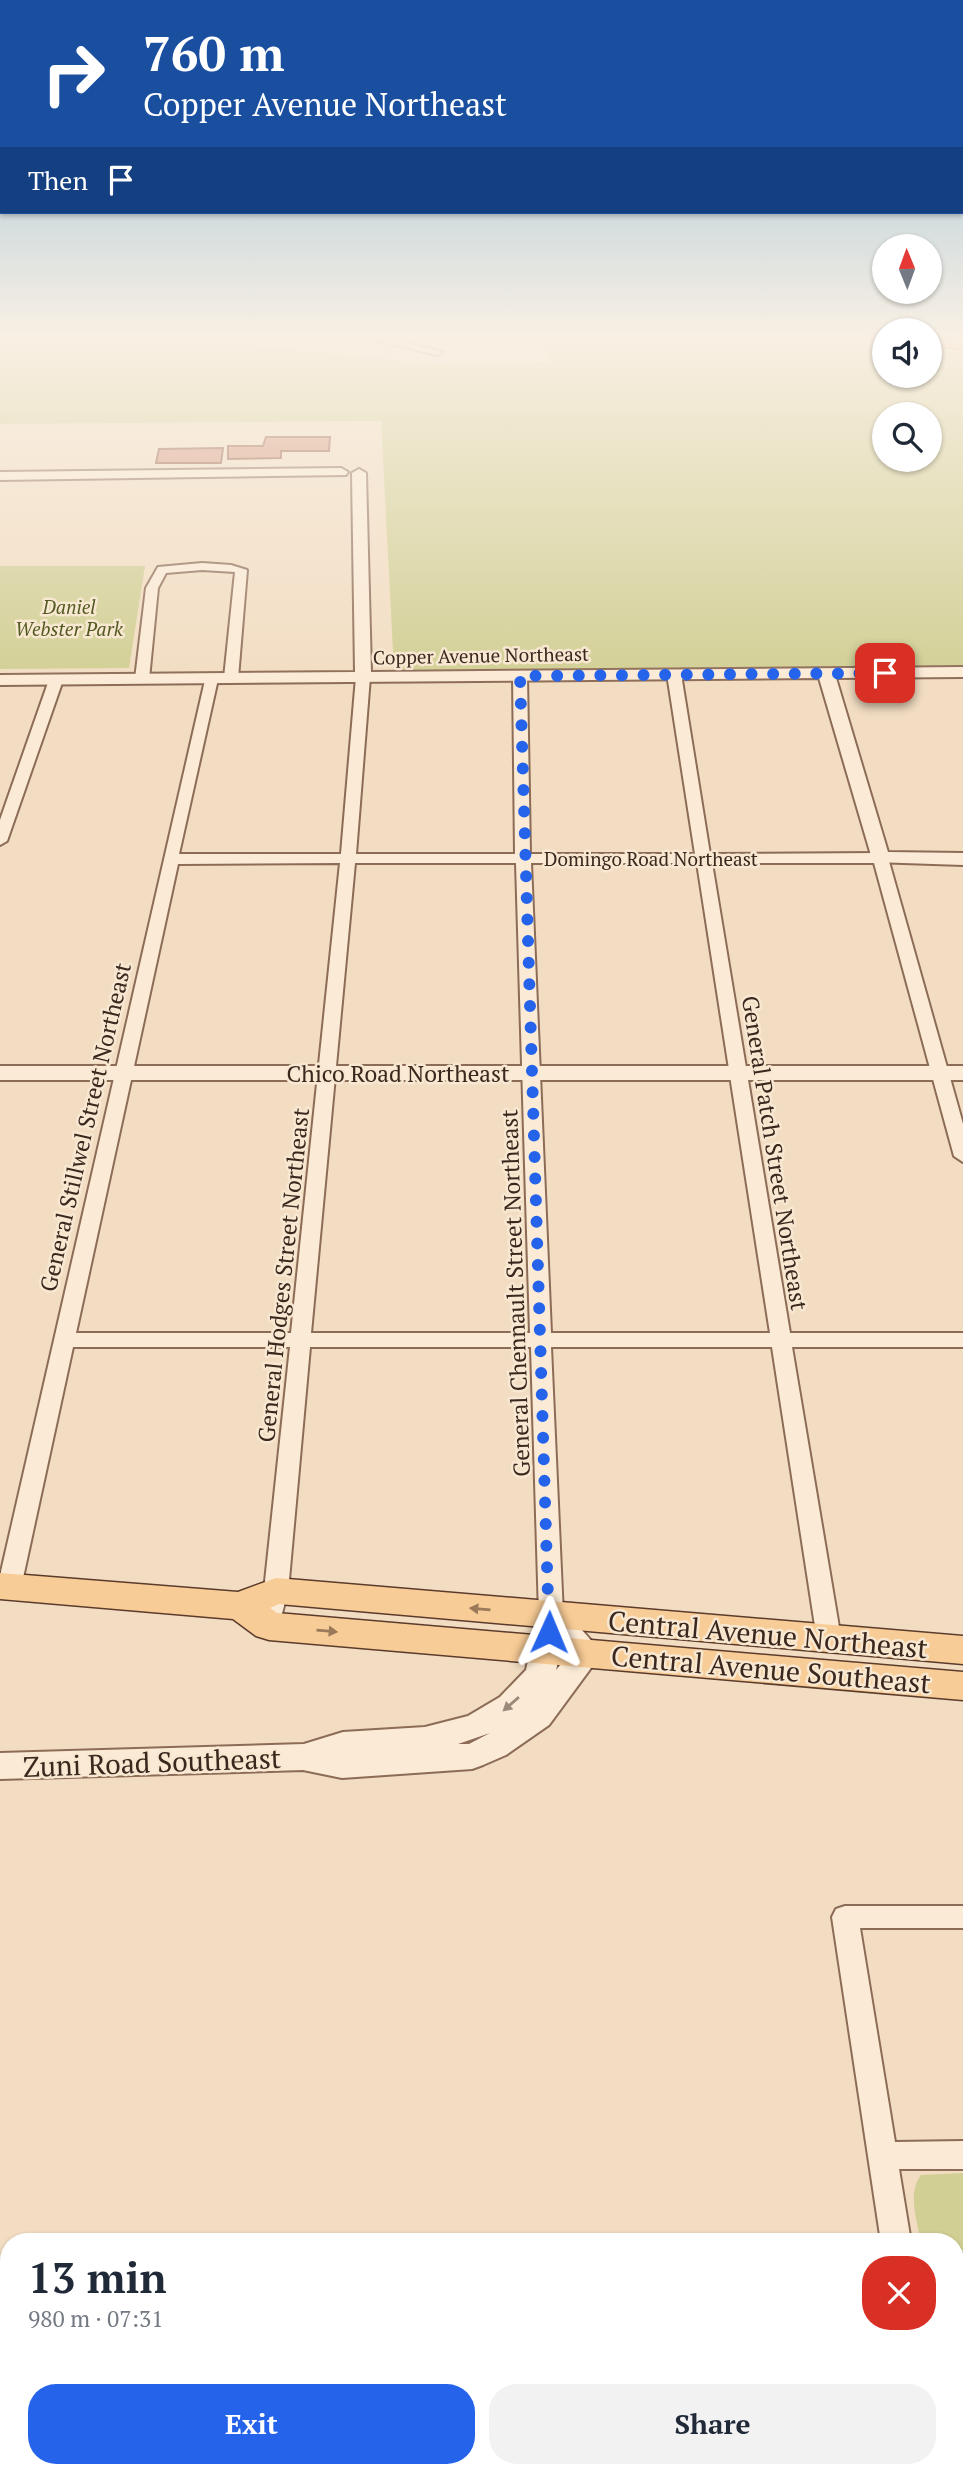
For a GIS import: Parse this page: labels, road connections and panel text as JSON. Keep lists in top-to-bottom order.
{
  "streets": {
    "main road": ["Central Avenue Northeast", "Central Avenue Southeast"],
    "street": [
      "Copper Avenue Northeast",
      "Domingo Road Northeast",
      "Chico Road Northeast",
      "General Stillwel Street Northeast",
      "General Patch Street Northeast",
      "General Hodges Street Northeast",
      "General Chennault Street Northeast",
      "Zuni Road Southeast"
    ]
  },
  "crossings": [
    ["Copper Avenue Northeast", "General Stillwel Street Northeast"],
    ["Copper Avenue Northeast", "General Patch Street Northeast"],
    ["Copper Avenue Northeast", "General Hodges Street Northeast"],
    ["Copper Avenue Northeast", "General Chennault Street Northeast"],
    ["Domingo Road Northeast", "General Stillwel Street Northeast"],
    ["Domingo Road Northeast", "General Patch Street Northeast"],
    ["Domingo Road Northeast", "General Hodges Street Northeast"],
    ["Domingo Road Northeast", "General Chennault Street Northeast"],
    ["Chico Road Northeast", "General Stillwel Street Northeast"],
    ["Chico Road Northeast", "General Patch Street Northeast"],
    ["Chico Road Northeast", "General Hodges Street Northeast"],
    ["Chico Road Northeast", "General Chennault Street Northeast"],
    ["General Stillwel Street Northeast", "Central Avenue Southeast"],
    ["General Patch Street Northeast", "Central Avenue Northeast"],
    ["General Hodges Street Northeast", "Central Avenue Northeast"],
    ["General Chennault Street Northeast", "Central Avenue Northeast"],
    ["General Chennault Street Northeast", "Central Avenue Southeast"],
    ["General Chennault Street Northeast", "Zuni Road Southeast"],
    ["Central Avenue Northeast", "Central Avenue Southeast"],
    ["Central Avenue Northeast", "Zuni Road Southeast"],
    ["Central Avenue Southeast", "Zuni Road Southeast"]
  ],
  "one_way": ["Central Avenue Northeast"],
  "parks": ["Daniel Webster Park"],
  "north": "top",
  "page": {
    "turn": ["760 m", "Copper Avenue Northeast"],
    "then": "Then",
    "heading": ["13 min", "980 m · 07:31"],
    "buttons": ["Exit", "Share"]
  }
}
